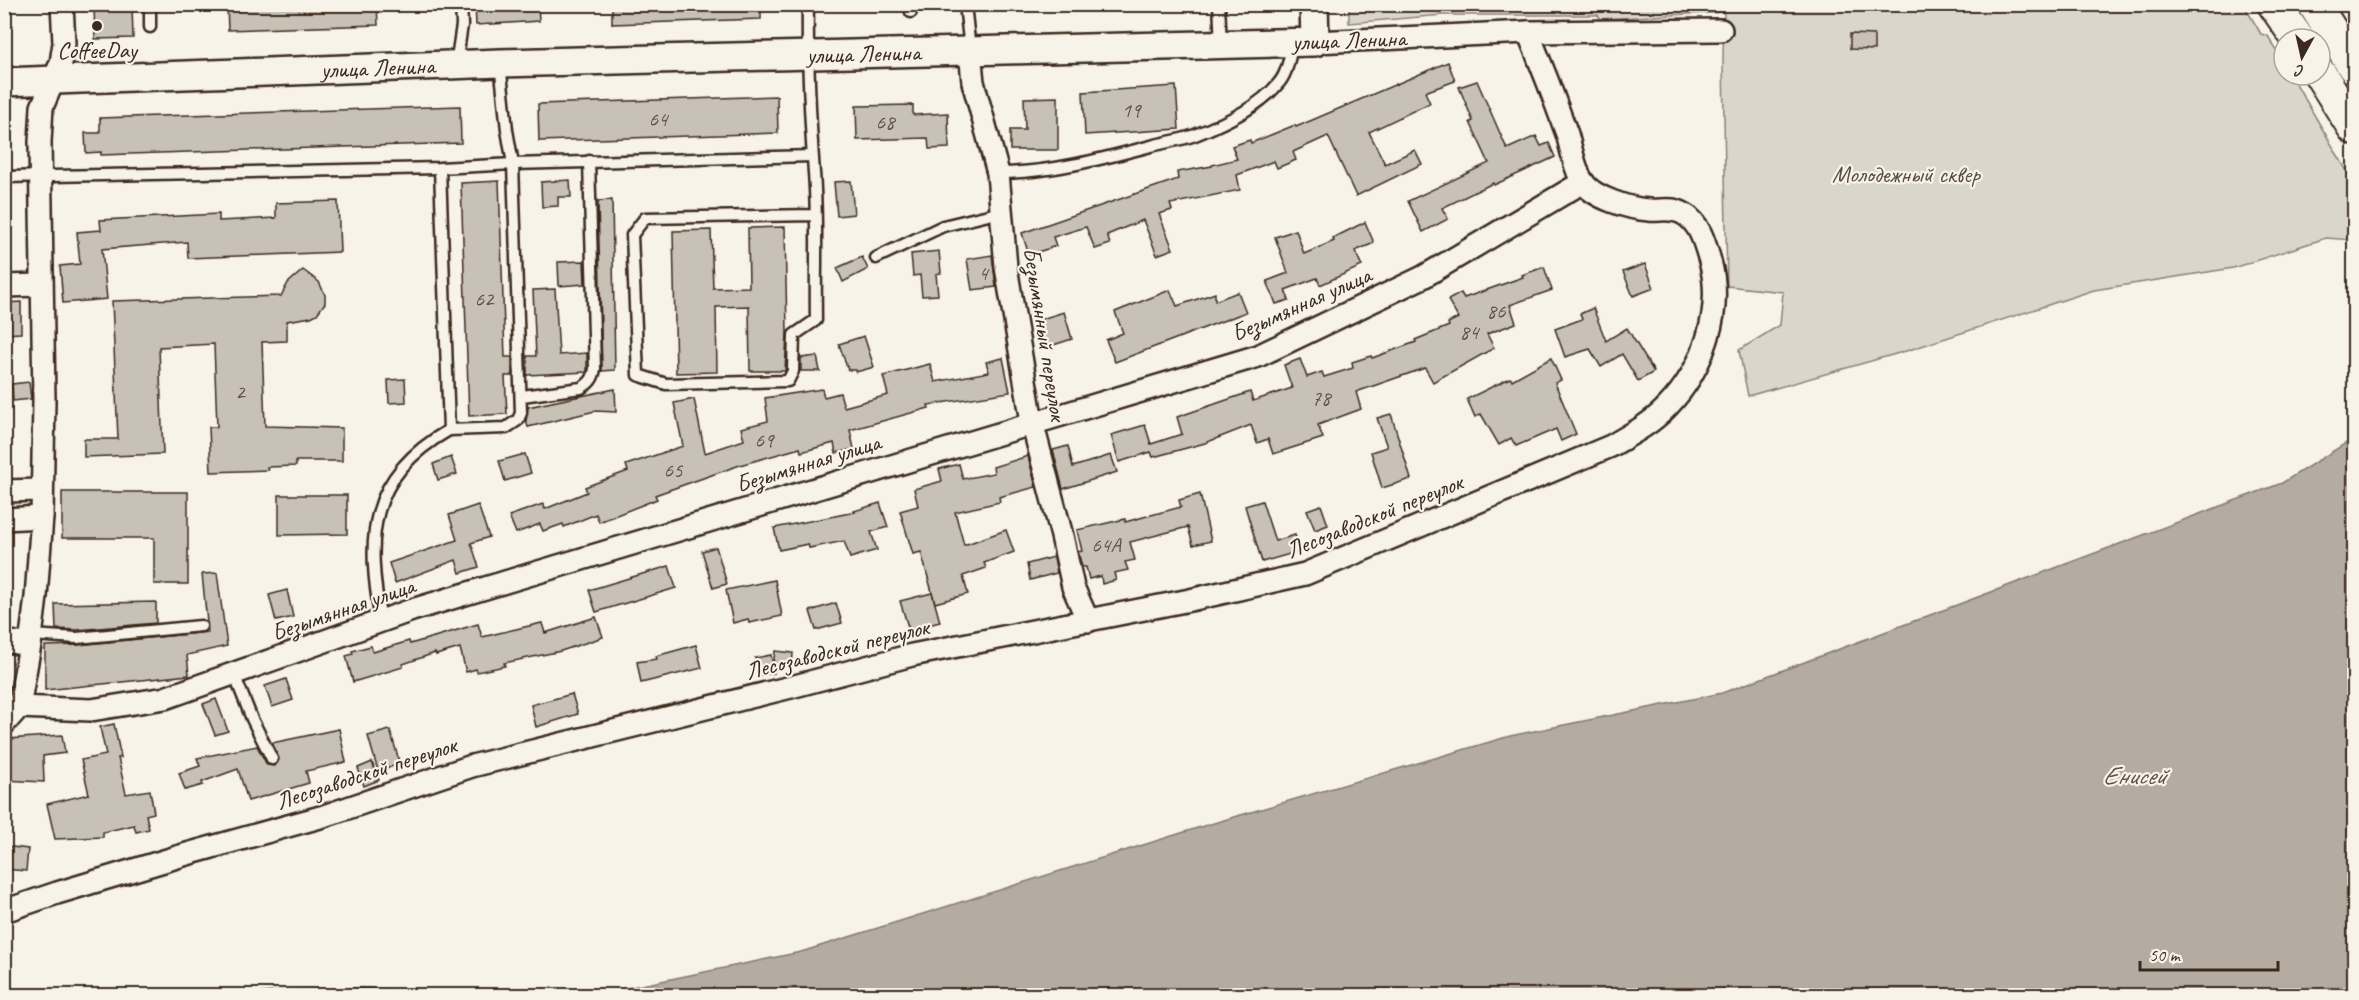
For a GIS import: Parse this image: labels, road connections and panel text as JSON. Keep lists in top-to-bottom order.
{
  "streets": {
    "street": [
      "улица Ленина",
      "Безымянная улица",
      "Безымянный переулок",
      "Лесозаводской переулок"
    ]
  },
  "crossings": [
    ["улица Ленина", "Безымянный переулок"],
    ["Безымянная улица", "Безымянный переулок"],
    ["Безымянная улица", "Лесозаводской переулок"],
    ["Безымянный переулок", "Лесозаводской переулок"]
  ],
  "water": ["Енисей"],
  "parks": ["Молодежный сквер"],
  "places": ["CoffeeDay"],
  "house_numbers": [
    "19",
    "64",
    "68",
    "4",
    "62",
    "86",
    "84",
    "2",
    "78",
    "69",
    "65",
    "64А"
  ],
  "scale_bar": "50 m",
  "north": "bottom"
}
